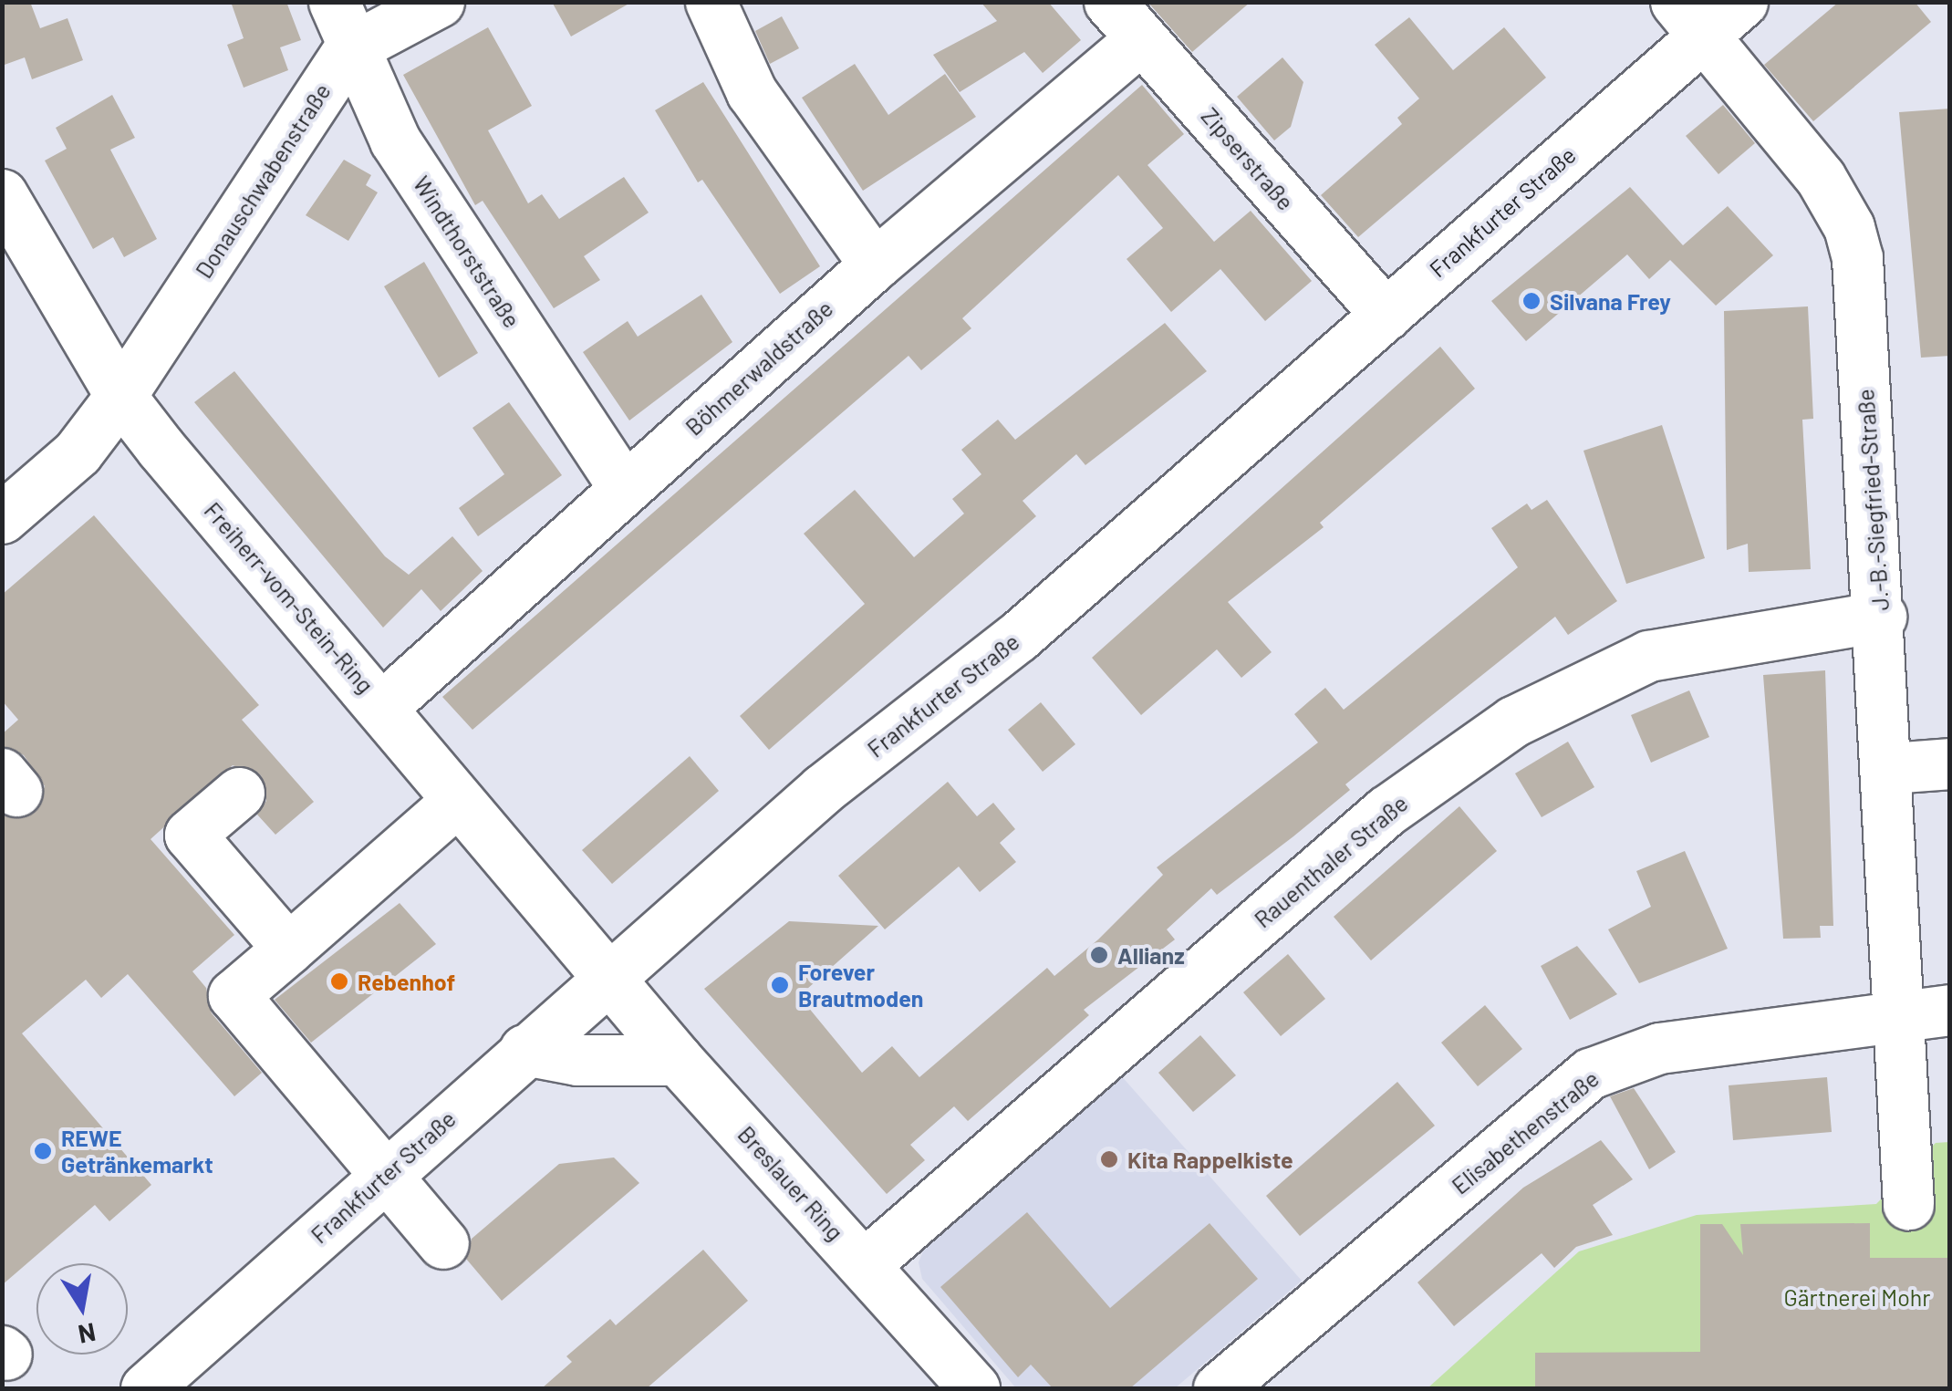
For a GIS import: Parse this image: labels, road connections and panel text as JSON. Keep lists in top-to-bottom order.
{
  "streets": {
    "street": [
      "Zipserstraße",
      "Donauschwabenstraße",
      "Frankfurter Straße",
      "Windthorststraße",
      "Böhmerwaldstraße",
      "J.-B.-Siegfried-Straße",
      "Freiherr-vom-Stein-Ring",
      "Rauenthaler Straße",
      "Elisabethenstraße",
      "Breslauer Ring"
    ]
  },
  "crossings": [
    ["Zipserstraße", "Frankfurter Straße"],
    ["Zipserstraße", "Böhmerwaldstraße"],
    ["Donauschwabenstraße", "Windthorststraße"],
    ["Donauschwabenstraße", "Freiherr-vom-Stein-Ring"],
    ["Frankfurter Straße", "J.-B.-Siegfried-Straße"],
    ["Frankfurter Straße", "Freiherr-vom-Stein-Ring"],
    ["Frankfurter Straße", "Breslauer Ring"],
    ["Windthorststraße", "Böhmerwaldstraße"],
    ["Böhmerwaldstraße", "Freiherr-vom-Stein-Ring"],
    ["J.-B.-Siegfried-Straße", "Rauenthaler Straße"],
    ["J.-B.-Siegfried-Straße", "Elisabethenstraße"],
    ["Freiherr-vom-Stein-Ring", "Breslauer Ring"],
    ["Rauenthaler Straße", "Breslauer Ring"]
  ],
  "parks": ["Gärtnerei Mohr"],
  "places": [
    "Silvana Frey",
    "Allianz",
    "Rebenhof",
    "Forever Brautmoden",
    "REWE Getränkemarkt",
    "Kita Rappelkiste"
  ],
  "north": "bottom"
}
